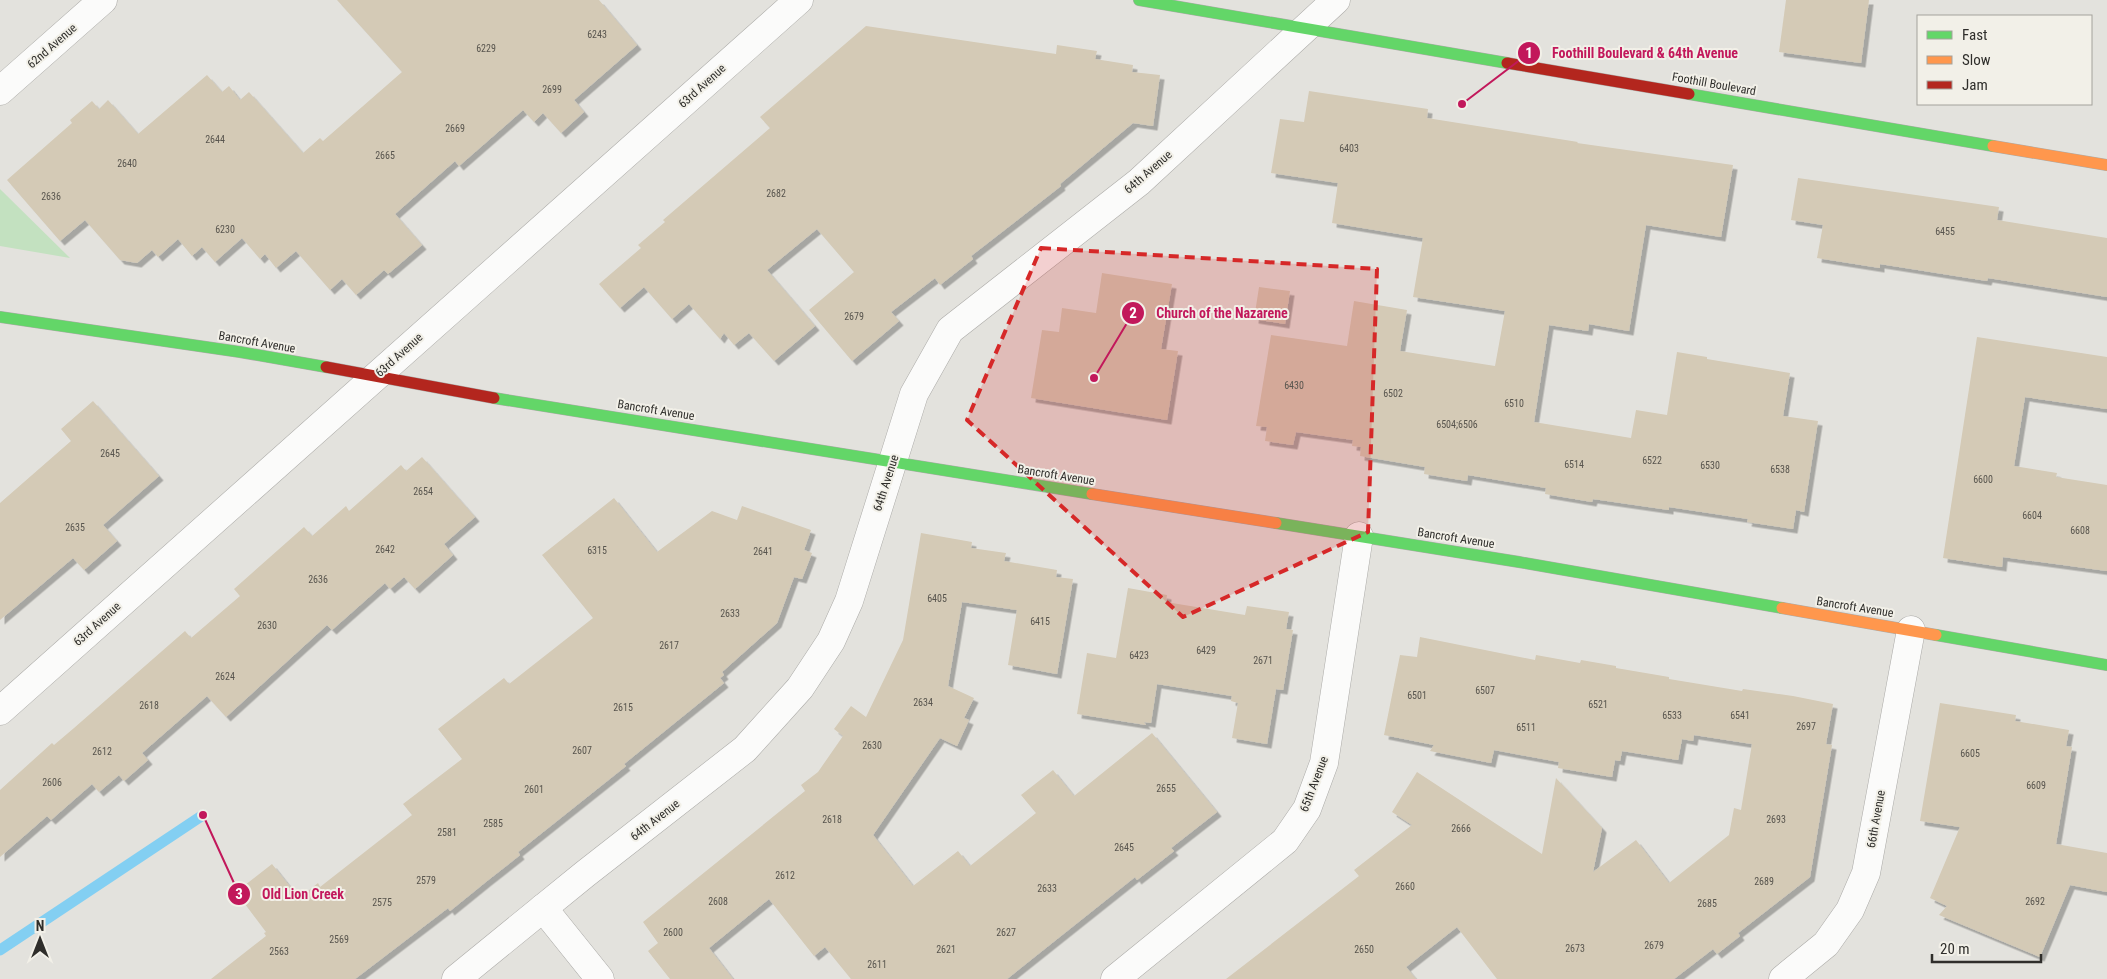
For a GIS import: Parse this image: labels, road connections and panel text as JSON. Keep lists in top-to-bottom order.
{
  "streets": {
    "street": [
      "62nd Avenue",
      "Foothill Boulevard",
      "63rd Avenue",
      "64th Avenue",
      "Bancroft Avenue",
      "65th Avenue",
      "66th Avenue"
    ]
  },
  "crossings": [
    ["Foothill Boulevard", "64th Avenue"],
    ["63rd Avenue", "Bancroft Avenue"],
    ["64th Avenue", "Bancroft Avenue"],
    ["Bancroft Avenue", "65th Avenue"],
    ["Bancroft Avenue", "66th Avenue"]
  ],
  "places": ["Foothill Boulevard & 64th Avenue", "Church of the Nazarene", "Old Lion Creek"],
  "house_numbers": [
    "6243",
    "6229",
    "2699",
    "2669",
    "2644",
    "6403",
    "2665",
    "2640",
    "2682",
    "2636",
    "6230",
    "6455",
    "2679",
    "6430",
    "6502",
    "6510",
    "6504;6506",
    "2645",
    "6522",
    "6514",
    "6530",
    "6538",
    "6600",
    "2654",
    "6604",
    "2635",
    "6608",
    "2642",
    "6315",
    "2641",
    "2636",
    "6405",
    "2633",
    "6415",
    "2630",
    "2617",
    "6429",
    "6423",
    "2671",
    "2624",
    "6507",
    "6501",
    "2634",
    "6521",
    "2618",
    "2615",
    "6533",
    "6541",
    "2697",
    "6511",
    "2630",
    "2607",
    "2612",
    "6605",
    "2606",
    "6609",
    "2655",
    "2601",
    "2618",
    "2693",
    "2585",
    "2666",
    "2581",
    "2645",
    "2612",
    "2579",
    "2689",
    "2660",
    "2633",
    "2608",
    "2692",
    "2575",
    "2685",
    "2600",
    "2627",
    "2569",
    "2679",
    "2673",
    "2621",
    "2650",
    "2563",
    "2611"
  ],
  "legend": ["Fast", "Slow", "Jam"],
  "scale_bar": "20 m",
  "north": "top"
}
